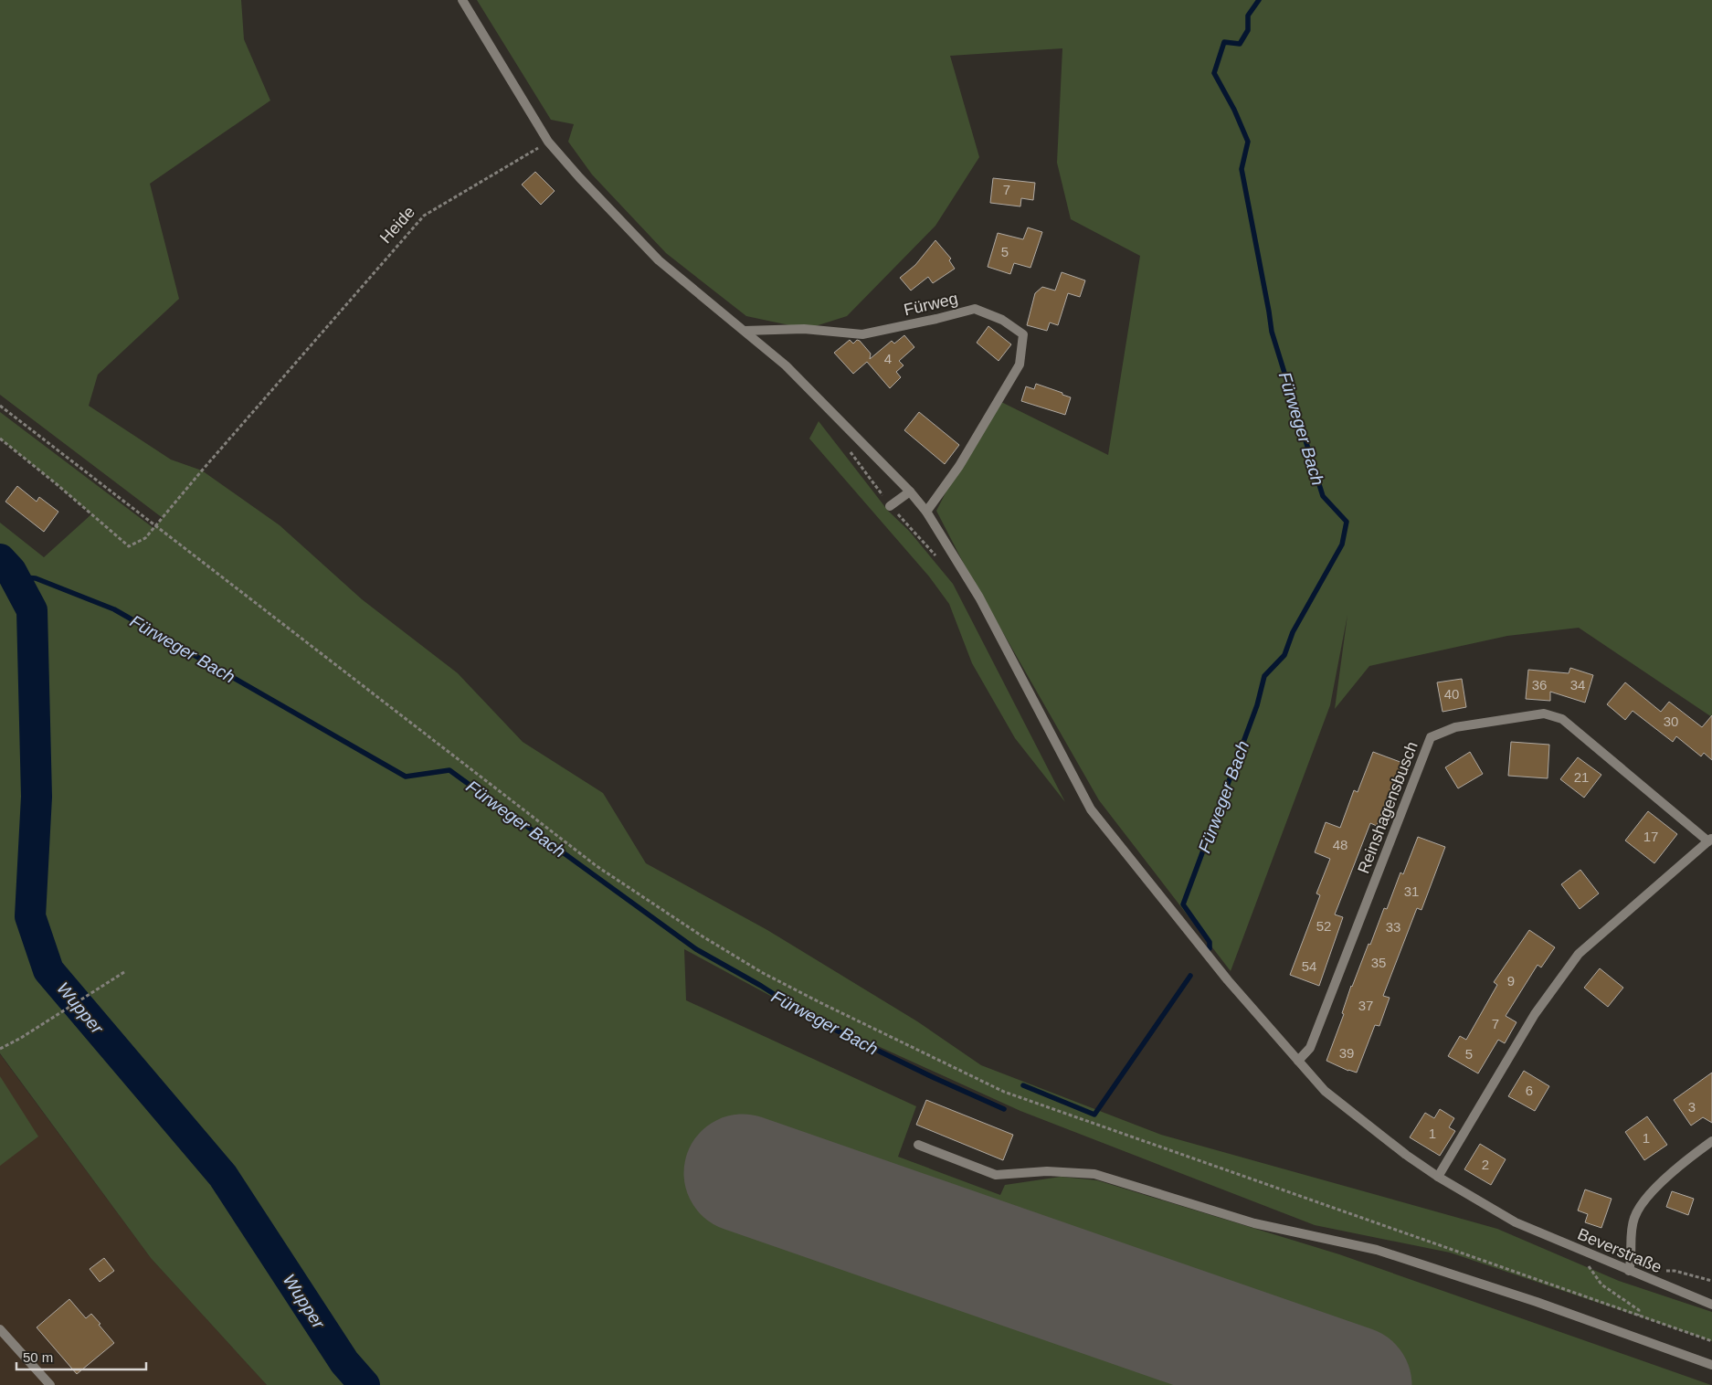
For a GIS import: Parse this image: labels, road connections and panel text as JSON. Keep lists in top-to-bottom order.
{
  "streets": {
    "street": ["Fürweg", "Reinshagensbusch", "Beverstraße"],
    "path": ["Heide"]
  },
  "crossings": [
    ["Heide", "Beverstraße"],
    ["Fürweg", "Beverstraße"],
    ["Reinshagensbusch", "Beverstraße"]
  ],
  "water": ["Fürweger Bach", "Wupper"],
  "house_numbers": [
    "7",
    "5",
    "4",
    "36",
    "34",
    "40",
    "30",
    "21",
    "17",
    "48",
    "31",
    "52",
    "33",
    "35",
    "54",
    "9",
    "37",
    "7",
    "39",
    "5",
    "6",
    "3",
    "1",
    "1",
    "2"
  ],
  "scale_bar": "50 m"
}
